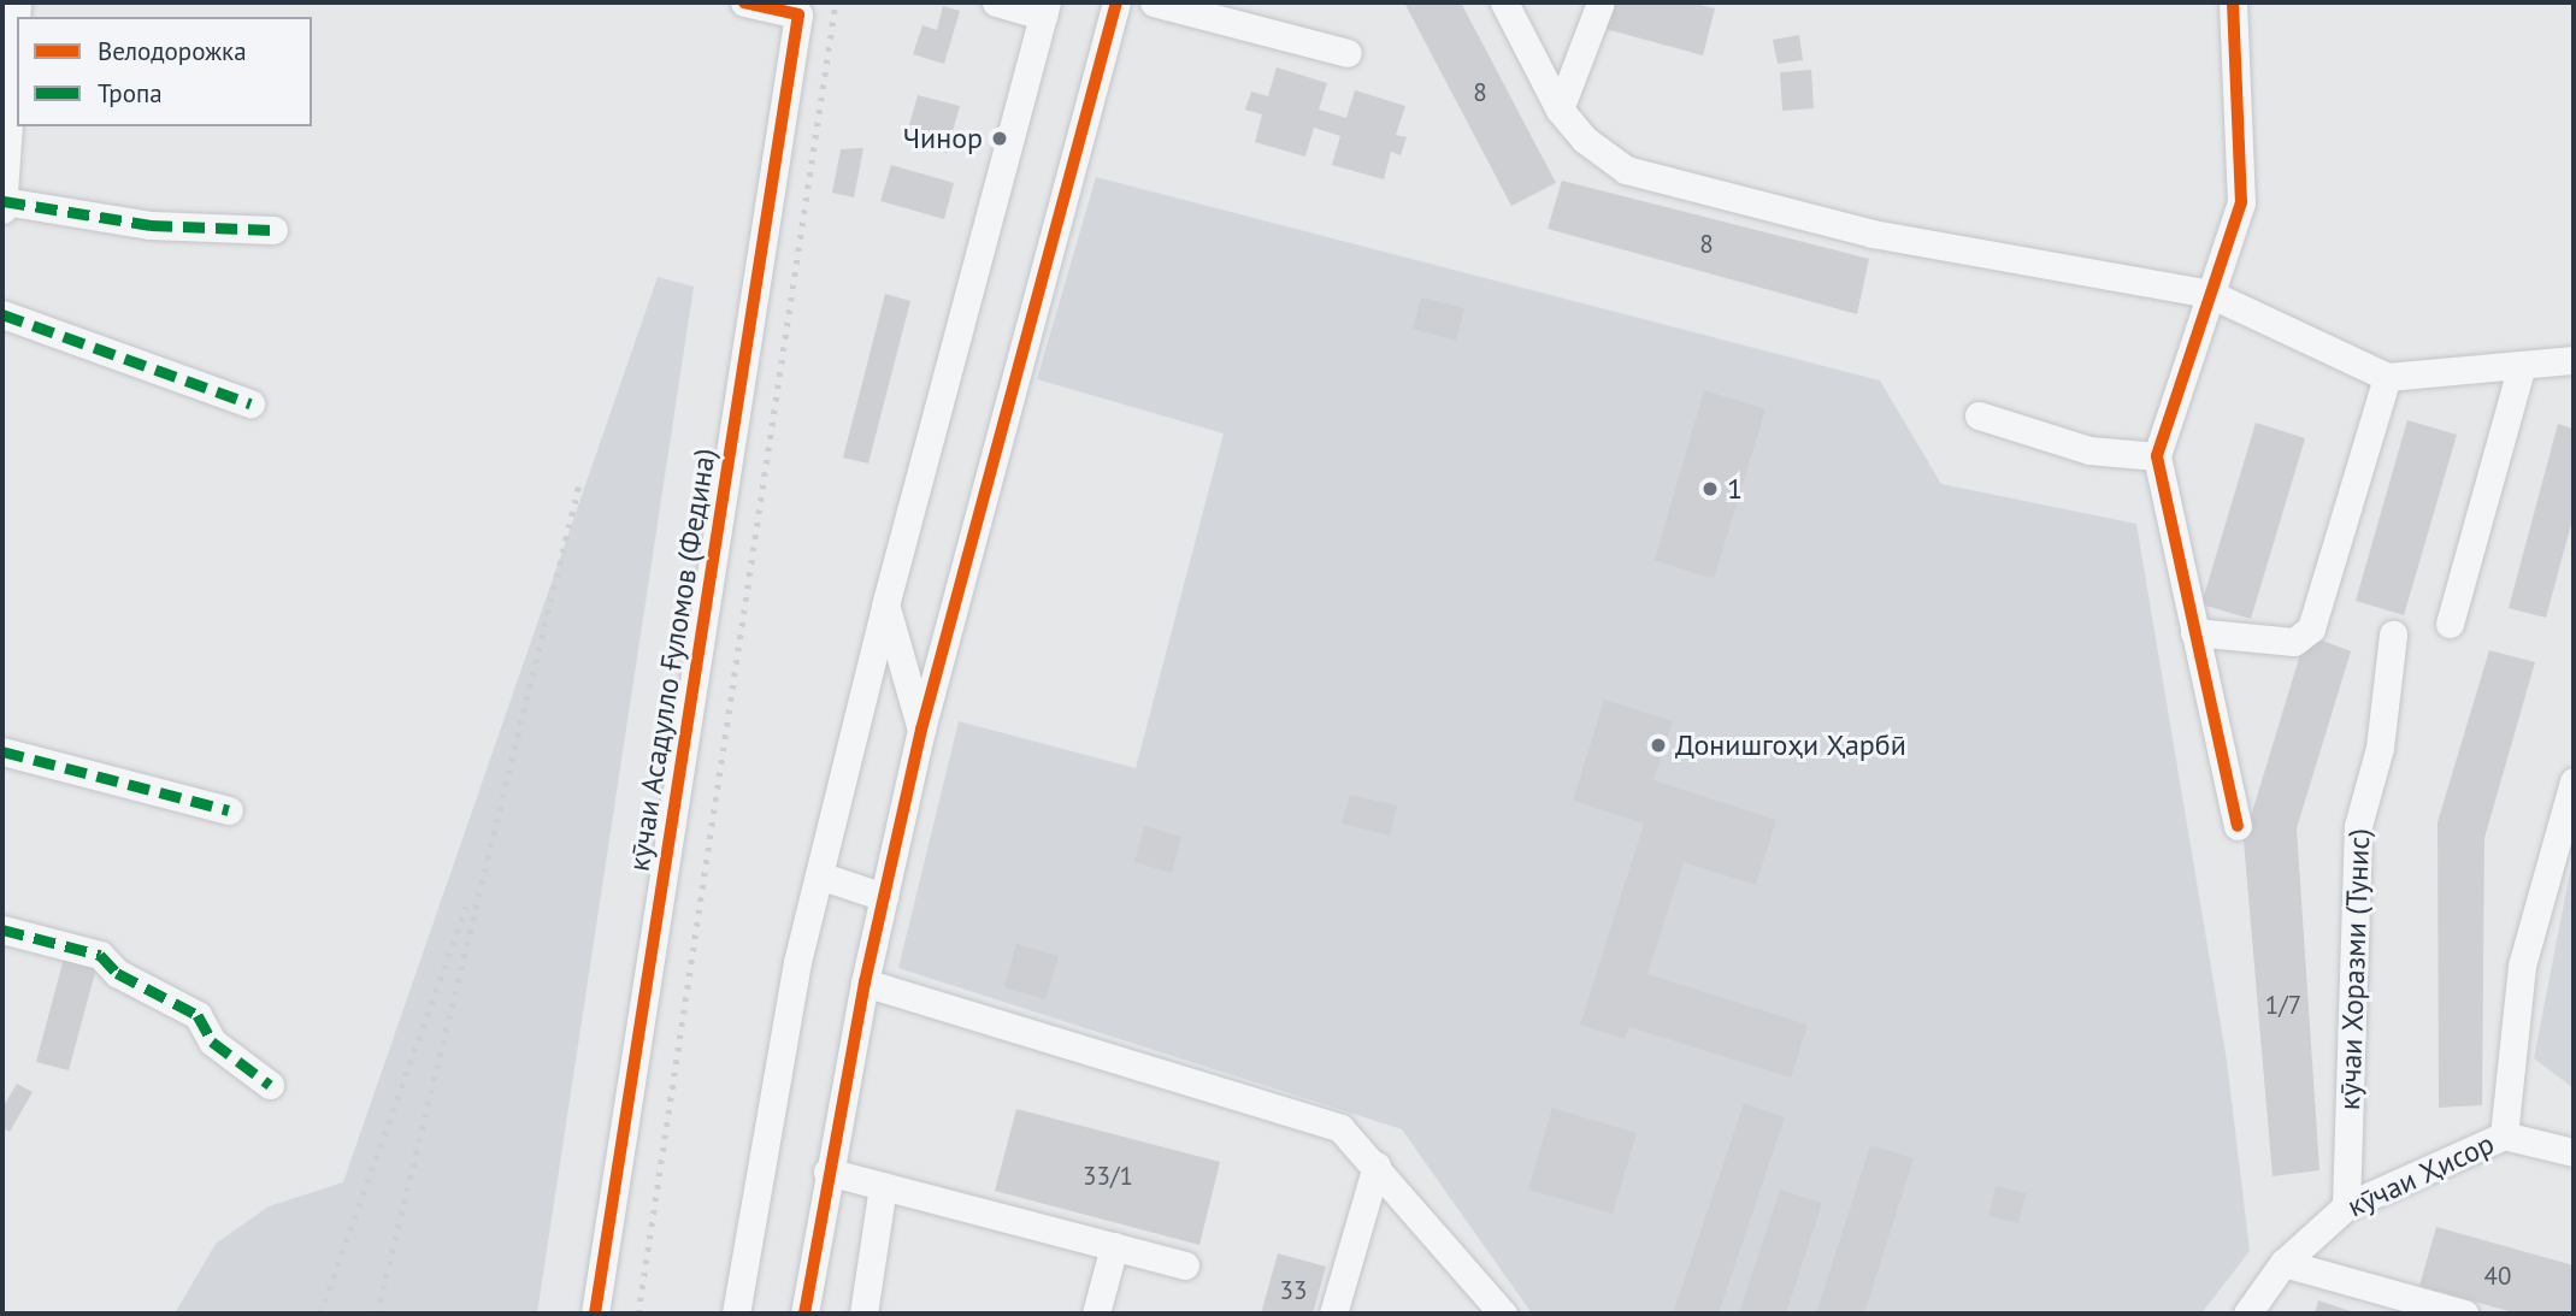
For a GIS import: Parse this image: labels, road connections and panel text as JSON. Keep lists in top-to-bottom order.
{
  "streets": {
    "street": ["кӯчаи Асадулло Ғуломов (Федина)", "кӯчаи Хоразми (Тунис)", "кӯчаи Ҳисор"]
  },
  "crossings": [
    ["кӯчаи Хоразми (Тунис)", "кӯчаи Ҳисор"]
  ],
  "places": ["Чинор", "1", "Донишгоҳи Ҳарбӣ"],
  "house_numbers": [
    "8",
    "8",
    "1/7",
    "33/1",
    "40",
    "33"
  ],
  "legend": ["Велодорожка", "Тропа"]
}
